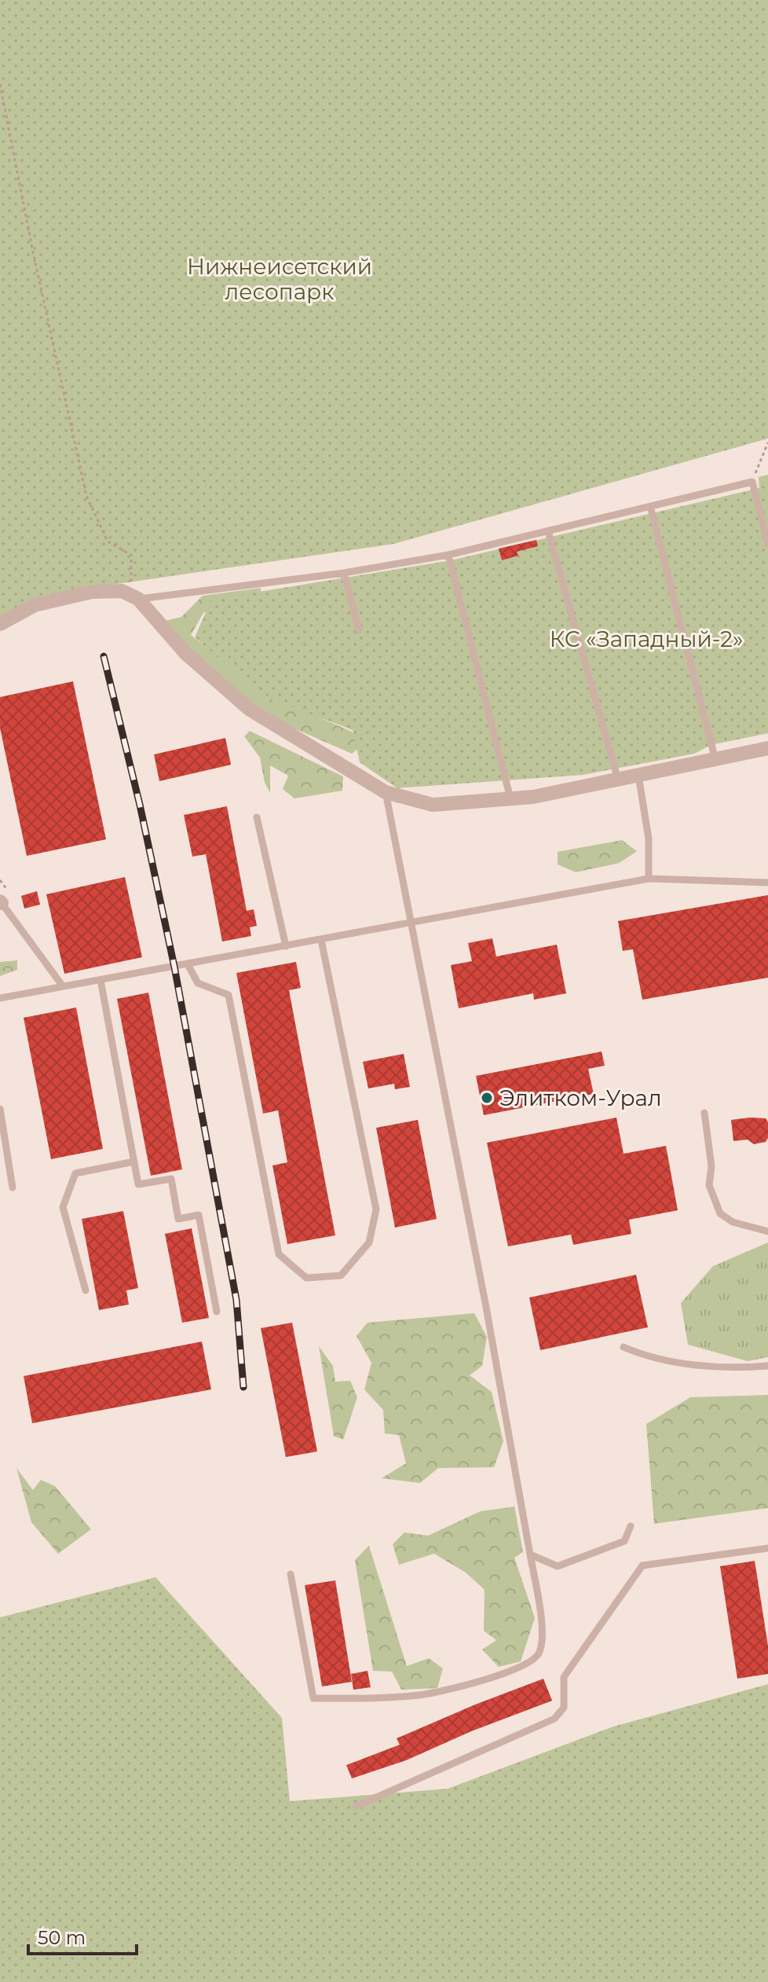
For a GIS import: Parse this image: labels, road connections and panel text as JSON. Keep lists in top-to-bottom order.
{
  "parks": ["Нижнеисетский лесопарк", "КС «Западный-2»"],
  "places": ["Элитком-Урал"],
  "scale_bar": "50 m"
}
